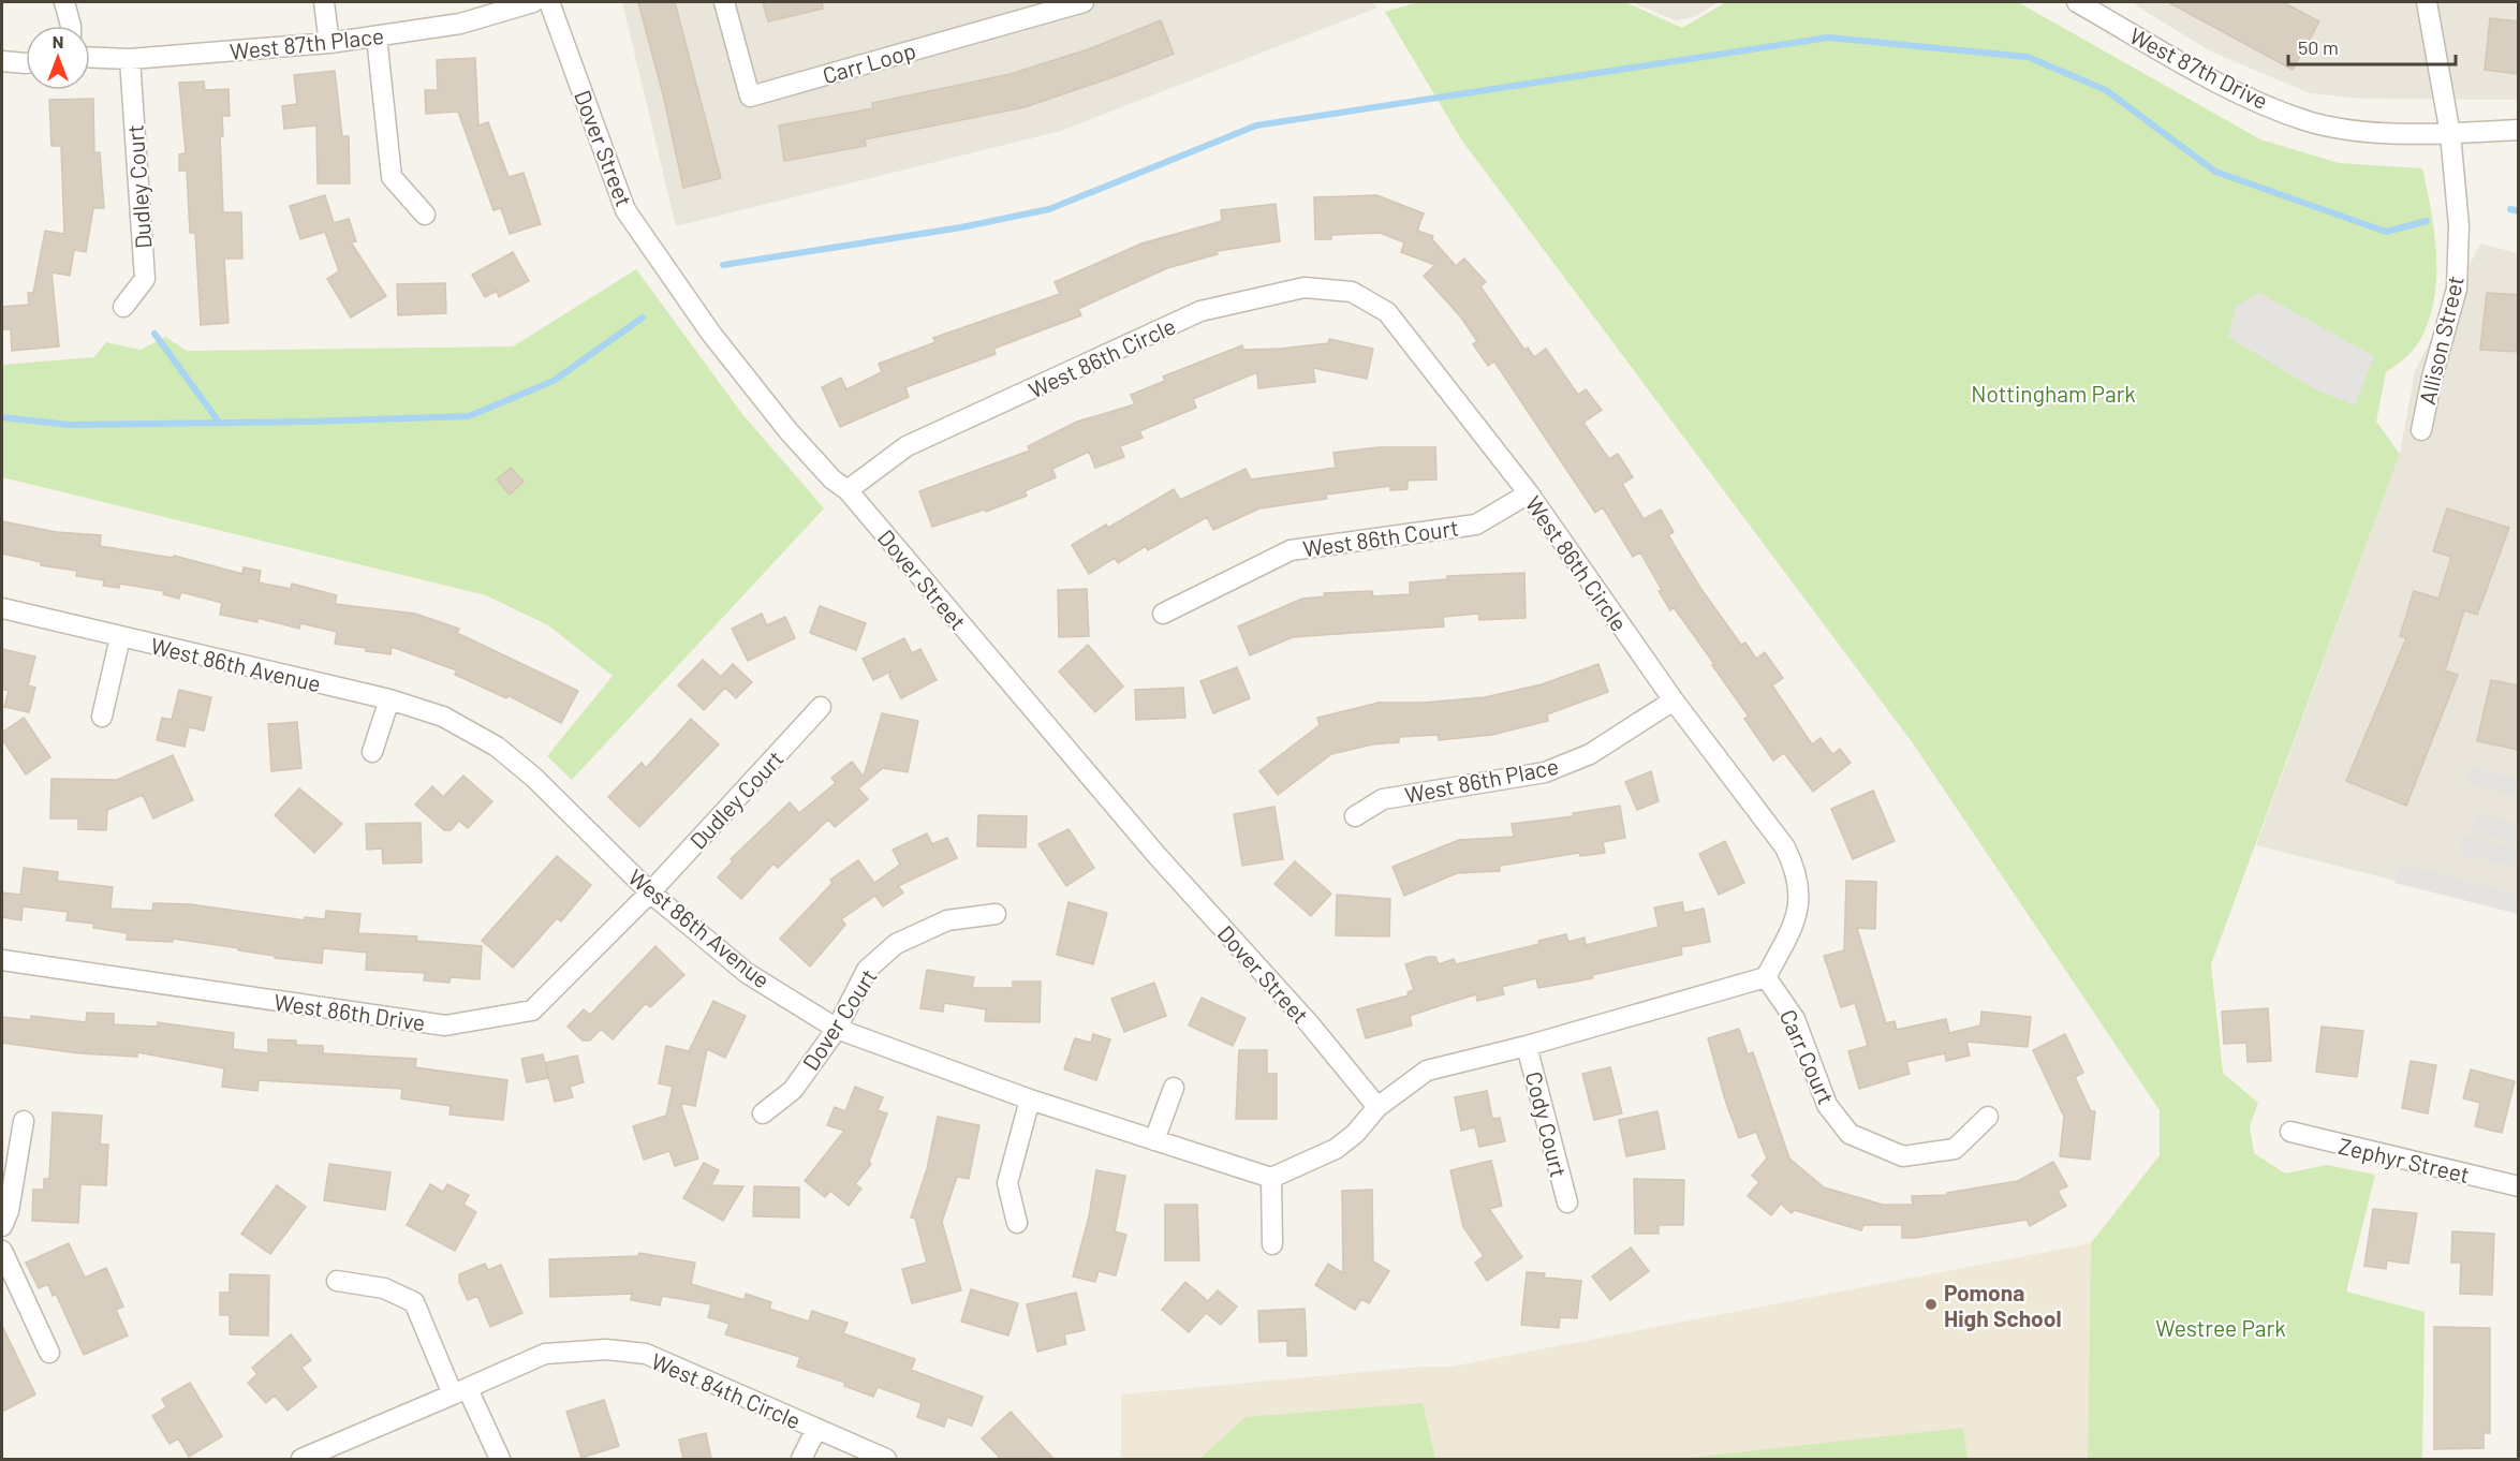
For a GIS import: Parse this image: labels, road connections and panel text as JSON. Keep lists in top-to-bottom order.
{
  "streets": {
    "street": [
      "West 87th Place",
      "Carr Loop",
      "West 87th Drive",
      "Dover Street",
      "Dudley Court",
      "Allison Street",
      "West 86th Circle",
      "West 86th Court",
      "West 86th Avenue",
      "West 86th Place",
      "West 86th Drive",
      "Dover Court",
      "Carr Court",
      "Cody Court",
      "Zephyr Street",
      "West 84th Circle"
    ]
  },
  "crossings": [
    ["West 87th Place", "Dudley Court"],
    ["West 87th Drive", "Allison Street"],
    ["Dover Street", "West 86th Circle"],
    ["Dudley Court", "West 86th Avenue"],
    ["Dudley Court", "West 86th Drive"],
    ["West 86th Circle", "West 86th Court"],
    ["West 86th Circle", "West 86th Place"],
    ["West 86th Circle", "Carr Court"],
    ["West 86th Avenue", "West 86th Drive"],
    ["West 86th Avenue", "Dover Court"]
  ],
  "parks": ["Nottingham Park", "Westree Park"],
  "places": ["Pomona High School"],
  "scale_bar": "50 m",
  "north": "top"
}
